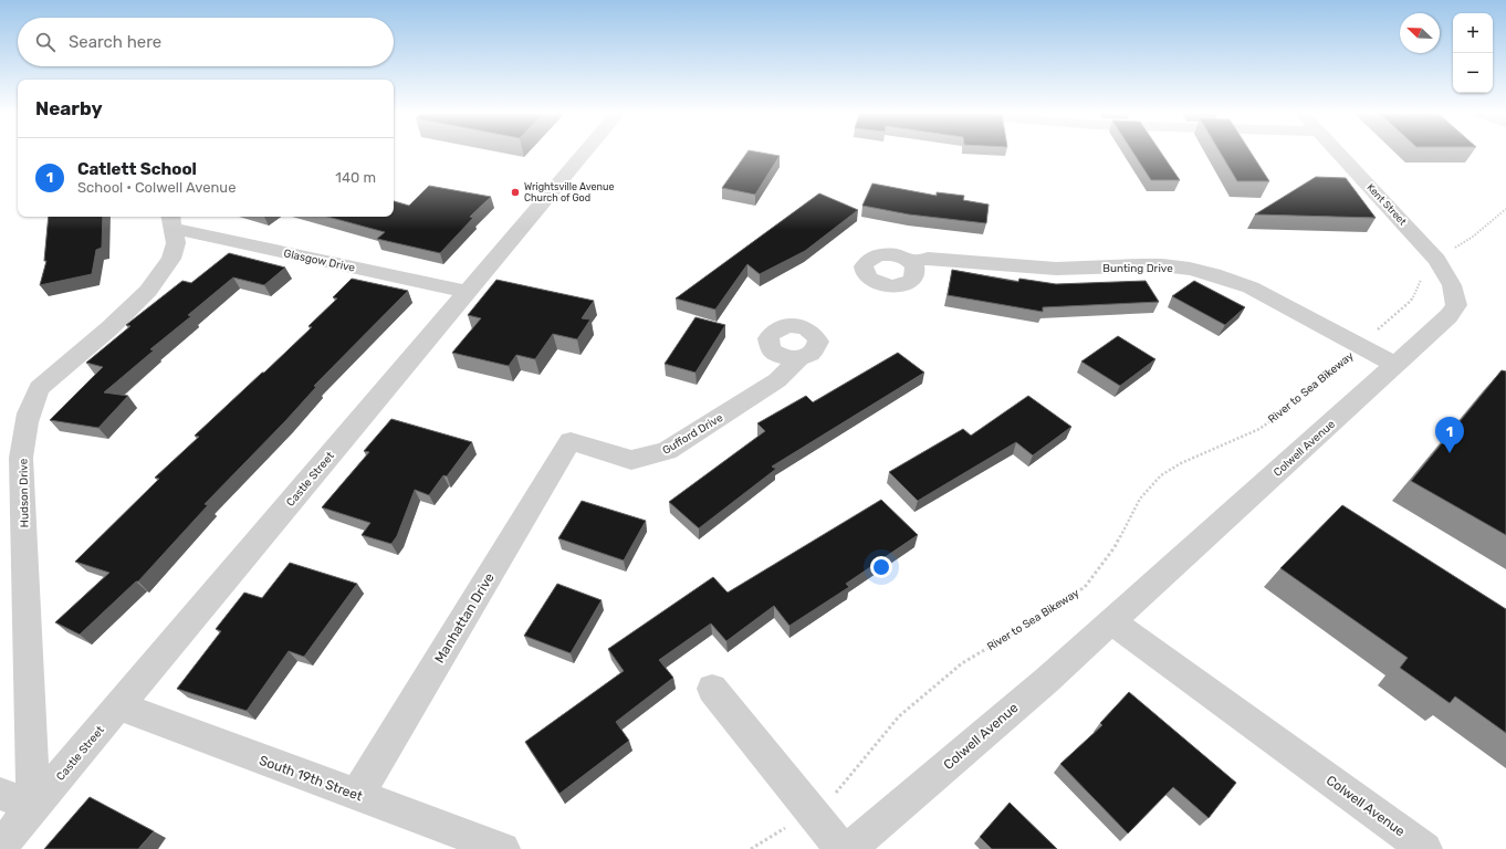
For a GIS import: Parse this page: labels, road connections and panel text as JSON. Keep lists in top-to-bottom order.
{
  "streets": {
    "street": [
      "Kent Street",
      "Glasgow Drive",
      "Bunting Drive",
      "Gufford Drive",
      "Colwell Avenue",
      "Castle Street",
      "Hudson Drive",
      "Manhattan Drive",
      "South 19th Street"
    ],
    "path": ["River to Sea Bikeway"]
  },
  "crossings": [
    ["Kent Street", "River to Sea Bikeway"],
    ["Kent Street", "Colwell Avenue"],
    ["Glasgow Drive", "Castle Street"],
    ["Glasgow Drive", "Hudson Drive"],
    ["Bunting Drive", "River to Sea Bikeway"],
    ["Bunting Drive", "Colwell Avenue"],
    ["River to Sea Bikeway", "Colwell Avenue"],
    ["Gufford Drive", "Manhattan Drive"],
    ["Castle Street", "Hudson Drive"],
    ["Castle Street", "South 19th Street"],
    ["Manhattan Drive", "South 19th Street"]
  ],
  "places": ["Wrightsville Avenue Church of God"],
  "north": "top left",
  "page": {
    "map_buttons": ["+", "−"],
    "search": "Search here",
    "heading": "Nearby",
    "list": [
      {
        "mark": "1",
        "name": "Catlett School",
        "note": "School · Colwell Avenue",
        "value": "140 m"
      }
    ],
    "pins": "1"
  }
}
